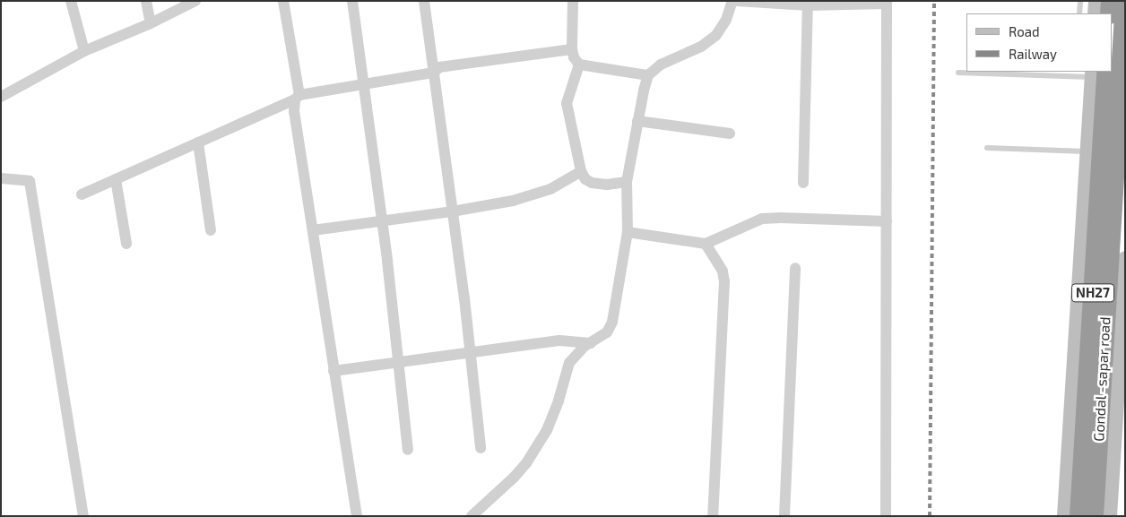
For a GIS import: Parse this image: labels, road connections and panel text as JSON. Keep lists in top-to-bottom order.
{
  "streets": {
    "highway": ["NH27", "Gondal -sapar road"]
  },
  "legend": ["Road", "Railway"]
}
